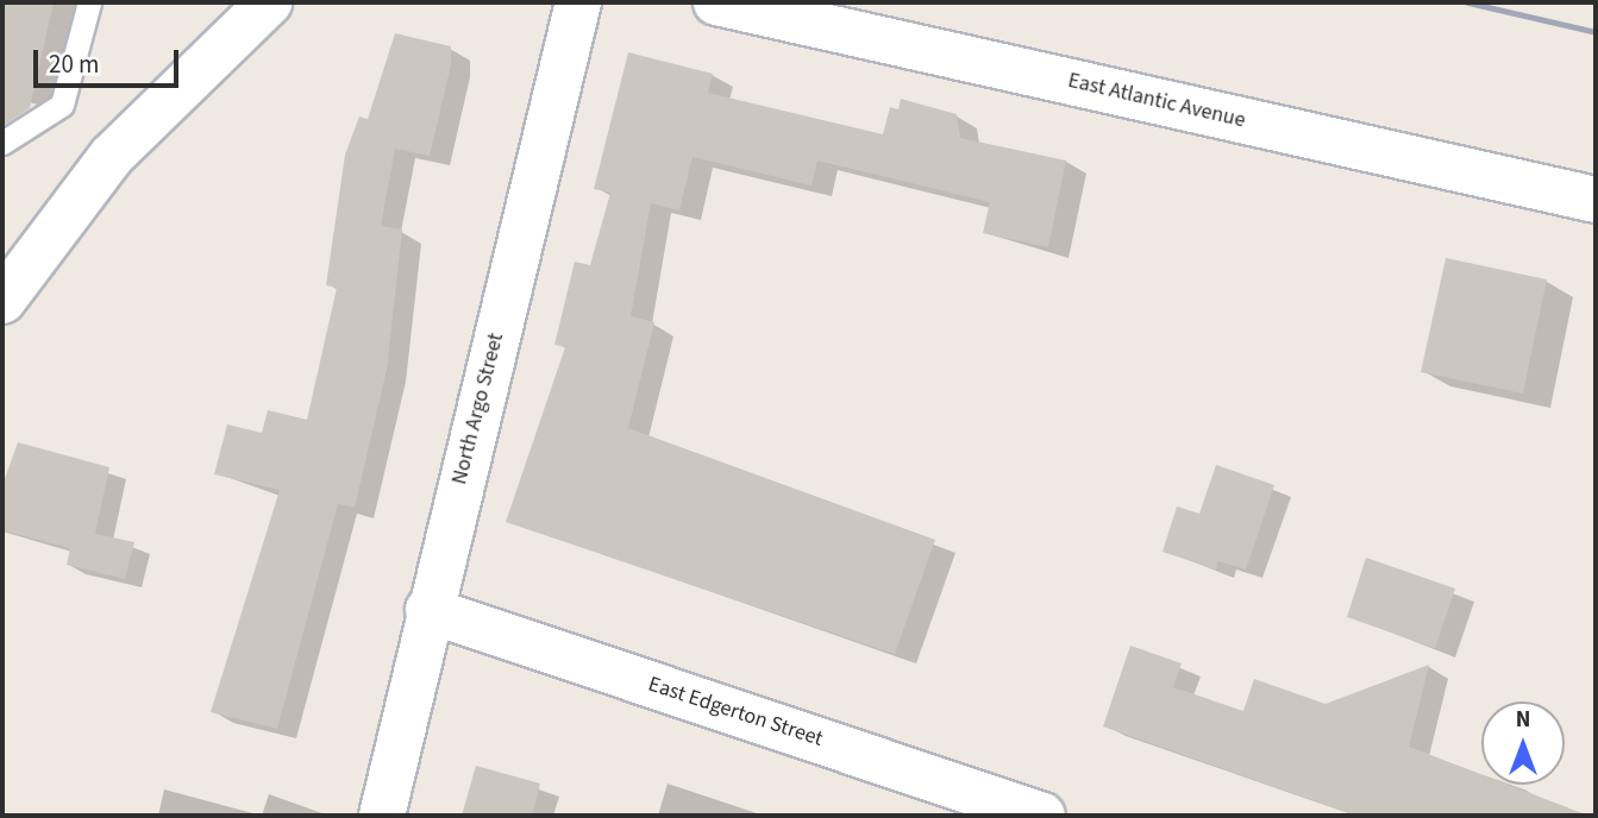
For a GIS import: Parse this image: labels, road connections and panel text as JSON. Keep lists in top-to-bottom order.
{
  "streets": {
    "street": ["East Atlantic Avenue", "North Argo Street", "East Edgerton Street"]
  },
  "crossings": [
    ["North Argo Street", "East Edgerton Street"]
  ],
  "scale_bar": "20 m",
  "north": "top"
}
